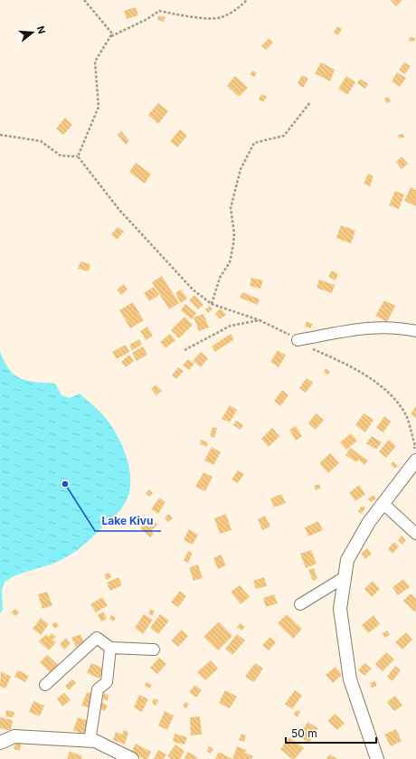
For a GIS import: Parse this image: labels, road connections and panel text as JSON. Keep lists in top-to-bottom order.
{
  "places": ["Lake Kivu"],
  "scale_bar": "50 m",
  "north": "right"
}
